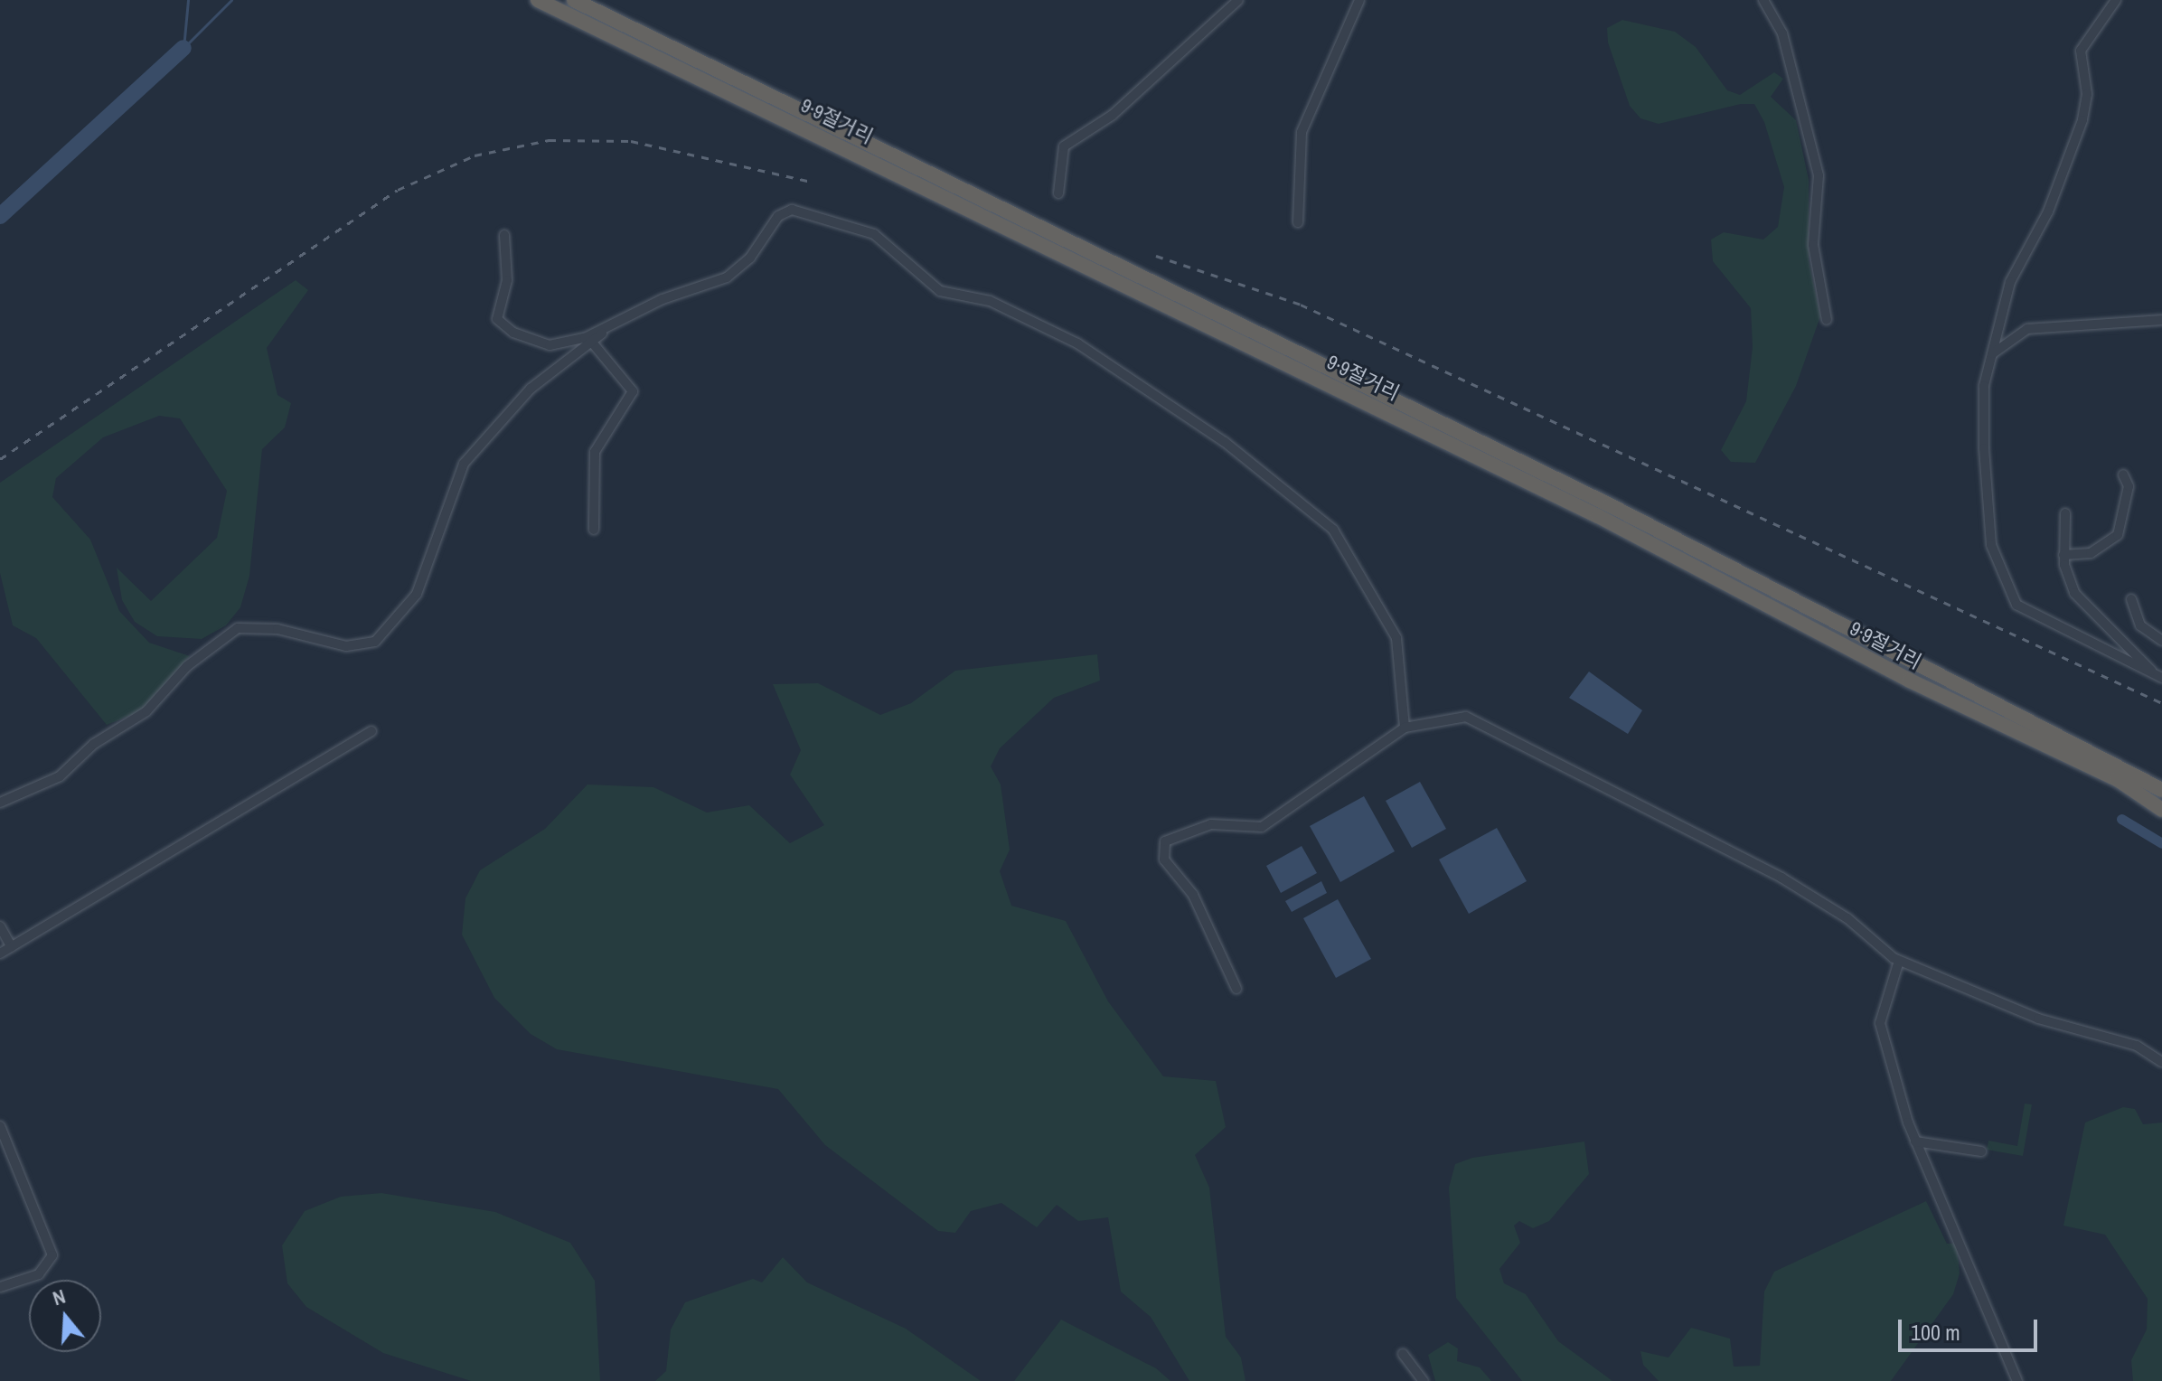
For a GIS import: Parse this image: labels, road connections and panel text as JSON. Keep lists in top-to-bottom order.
{
  "streets": {
    "highway": ["9·9절거리"]
  },
  "scale_bar": "100 m",
  "north": "top"
}
